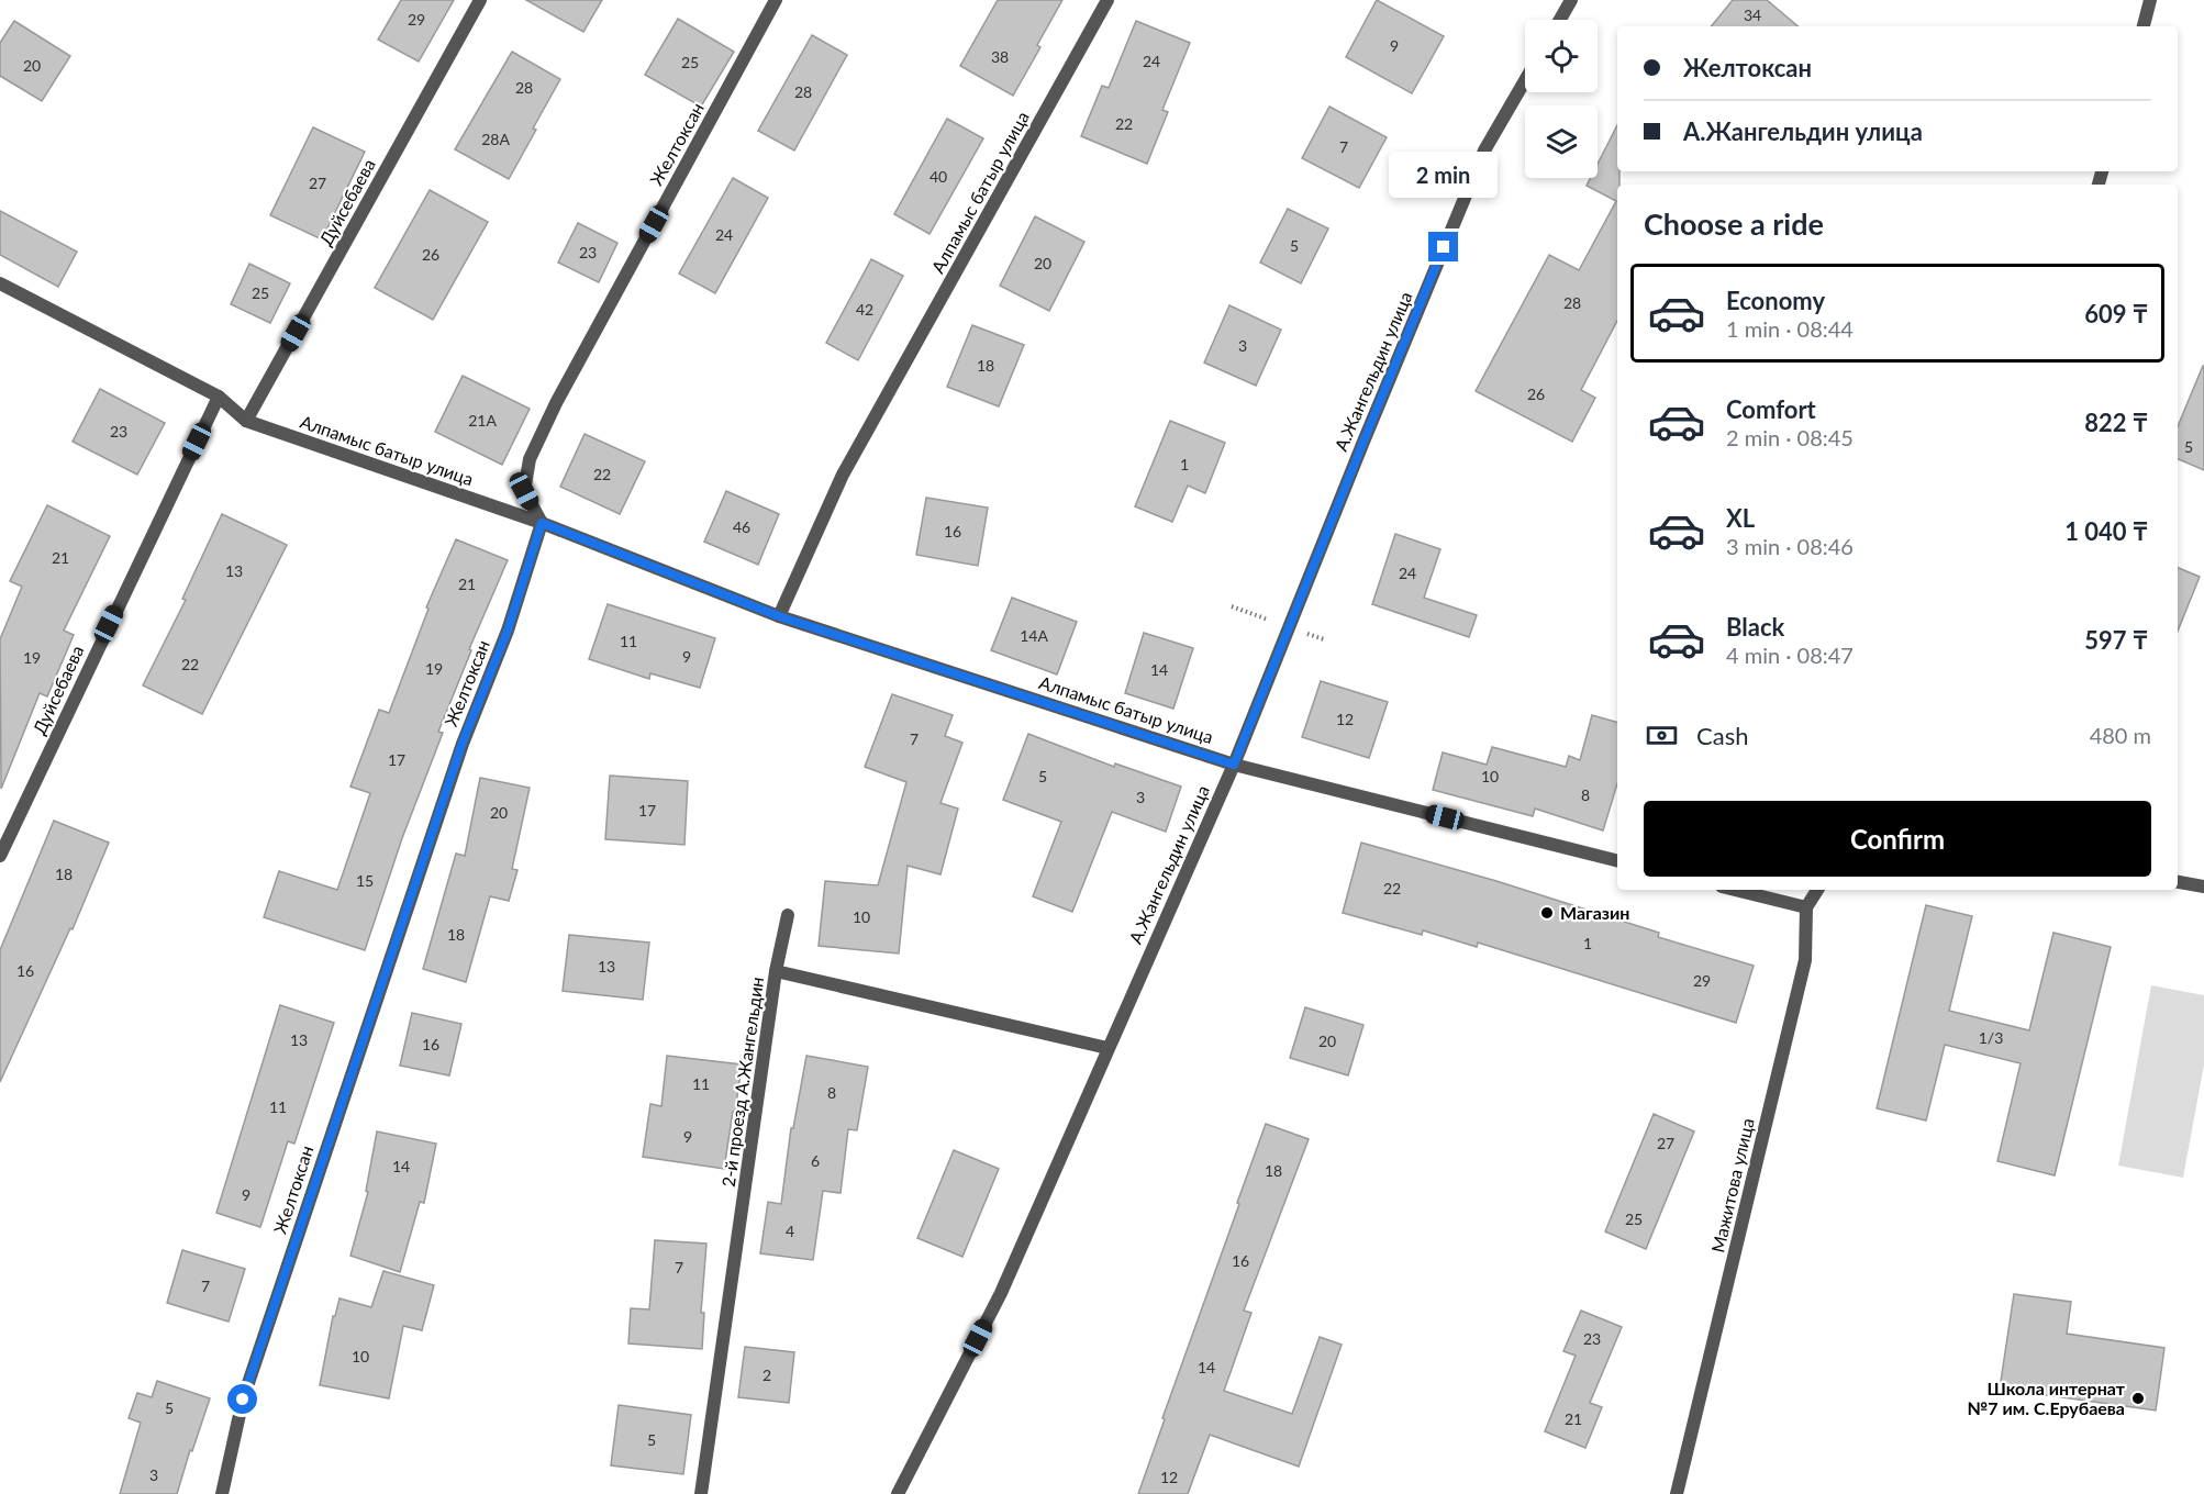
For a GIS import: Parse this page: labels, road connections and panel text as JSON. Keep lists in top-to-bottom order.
{
  "streets": {
    "street": [
      "Желтоксан",
      "Алпамыс батыр улица",
      "Дуйсебаева",
      "А.Жангельдин улица",
      "2-й проезд А.Жангельдин",
      "Мажитова улица"
    ]
  },
  "crossings": [
    ["Желтоксан", "Алпамыс батыр улица"],
    ["Алпамыс батыр улица", "Дуйсебаева"],
    ["Алпамыс батыр улица", "А.Жангельдин улица"],
    ["А.Жангельдин улица", "2-й проезд А.Жангельдин"]
  ],
  "places": ["Магазин", "Школа интернат №7 им. С.Ерубаева"],
  "house_numbers": [
    "34",
    "29",
    "9",
    "38",
    "24",
    "25",
    "20",
    "28",
    "28",
    "22",
    "28А",
    "7",
    "40",
    "27",
    "24",
    "5",
    "23",
    "26",
    "20",
    "25",
    "28",
    "42",
    "3",
    "18",
    "26",
    "21А",
    "23",
    "5",
    "1",
    "22",
    "46",
    "16",
    "21",
    "13",
    "24",
    "21",
    "14А",
    "11",
    "9",
    "19",
    "22",
    "19",
    "14",
    "12",
    "7",
    "17",
    "5",
    "10",
    "8",
    "3",
    "17",
    "20",
    "18",
    "15",
    "22",
    "10",
    "18",
    "1",
    "13",
    "16",
    "29",
    "1/3",
    "13",
    "20",
    "16",
    "11",
    "8",
    "11",
    "9",
    "27",
    "6",
    "14",
    "18",
    "9",
    "25",
    "4",
    "16",
    "7",
    "7",
    "23",
    "10",
    "14",
    "2",
    "5",
    "21",
    "5",
    "3",
    "12"
  ],
  "page": {
    "banner": ["Желтоксан", "А.Жангельдин улица"],
    "bubble": "2 min",
    "heading": "Choose a ride",
    "list": [
      {
        "name": "Economy",
        "note": "1 min · 08:44",
        "value": "609 ₸"
      },
      {
        "name": "Comfort",
        "note": "2 min · 08:45",
        "value": "822 ₸"
      },
      {
        "name": "XL",
        "note": "3 min · 08:46",
        "value": "1 040 ₸"
      },
      {
        "name": "Black",
        "note": "4 min · 08:47",
        "value": "597 ₸"
      }
    ],
    "pay": ["Cash", "480 m"],
    "buttons": "Confirm"
  }
}
